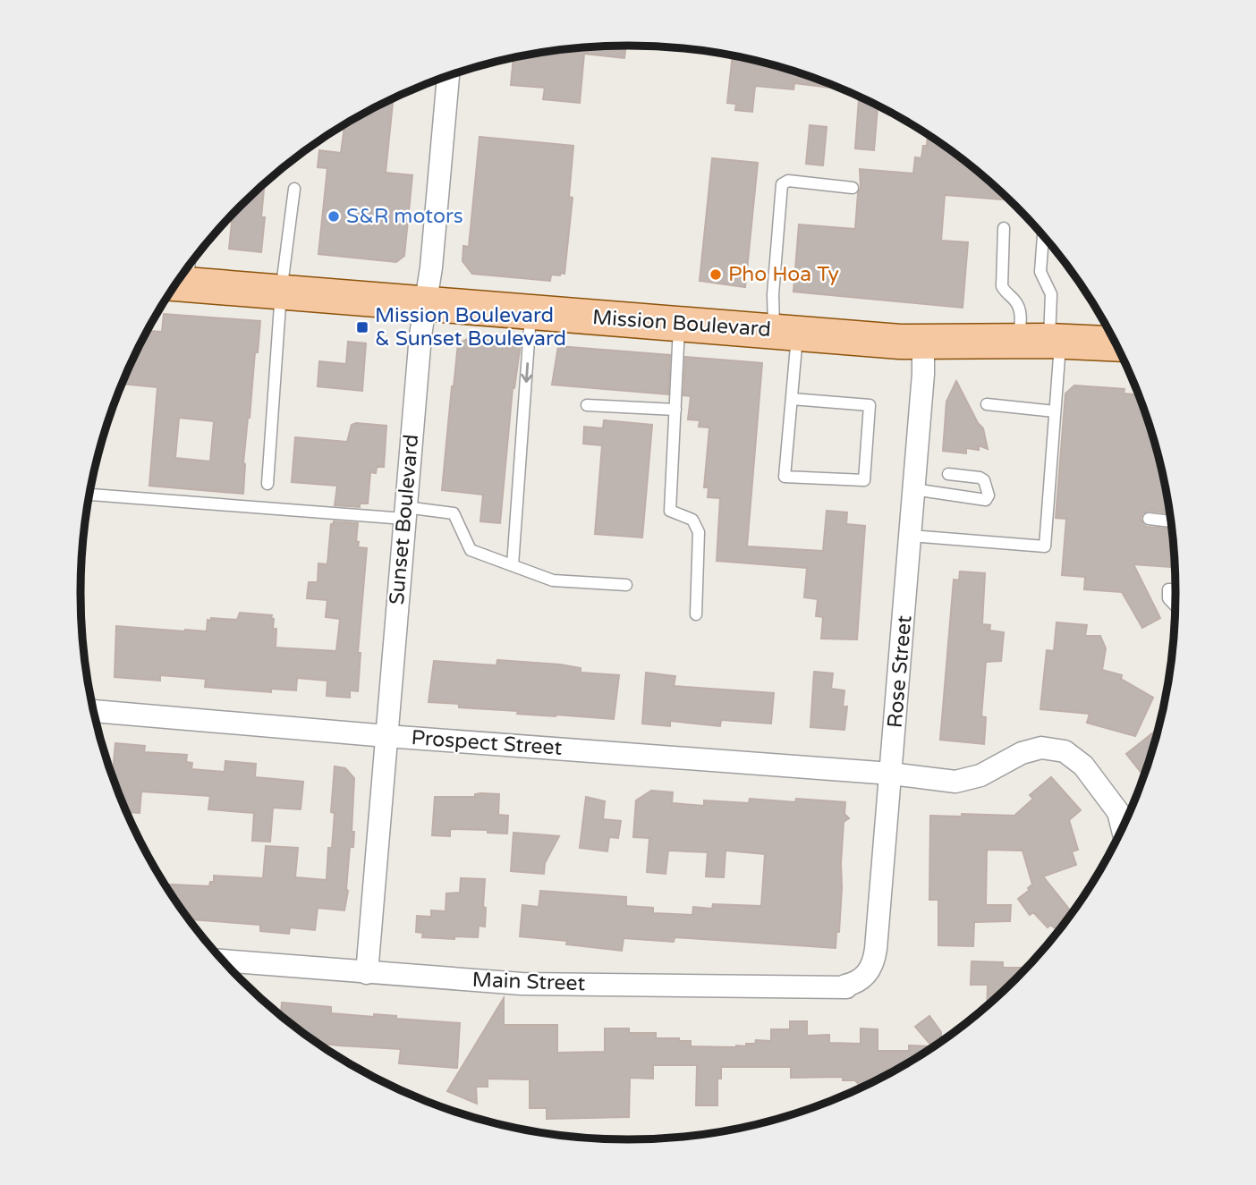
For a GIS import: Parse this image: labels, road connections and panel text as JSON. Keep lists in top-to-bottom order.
{
  "streets": {
    "main road": ["Mission Boulevard"],
    "street": [
      "Sunset Boulevard",
      "Rose Street",
      "Prospect Street",
      "Main Street"
    ]
  },
  "crossings": [
    ["Mission Boulevard", "Sunset Boulevard"],
    ["Mission Boulevard", "Rose Street"],
    ["Sunset Boulevard", "Prospect Street"],
    ["Sunset Boulevard", "Main Street"],
    ["Rose Street", "Prospect Street"],
    ["Rose Street", "Main Street"]
  ],
  "places": {
    "other": ["S&R motors", "Pho Hoa Ty"],
    "transit": ["Mission Boulevard & Sunset Boulevard"]
  }
}
